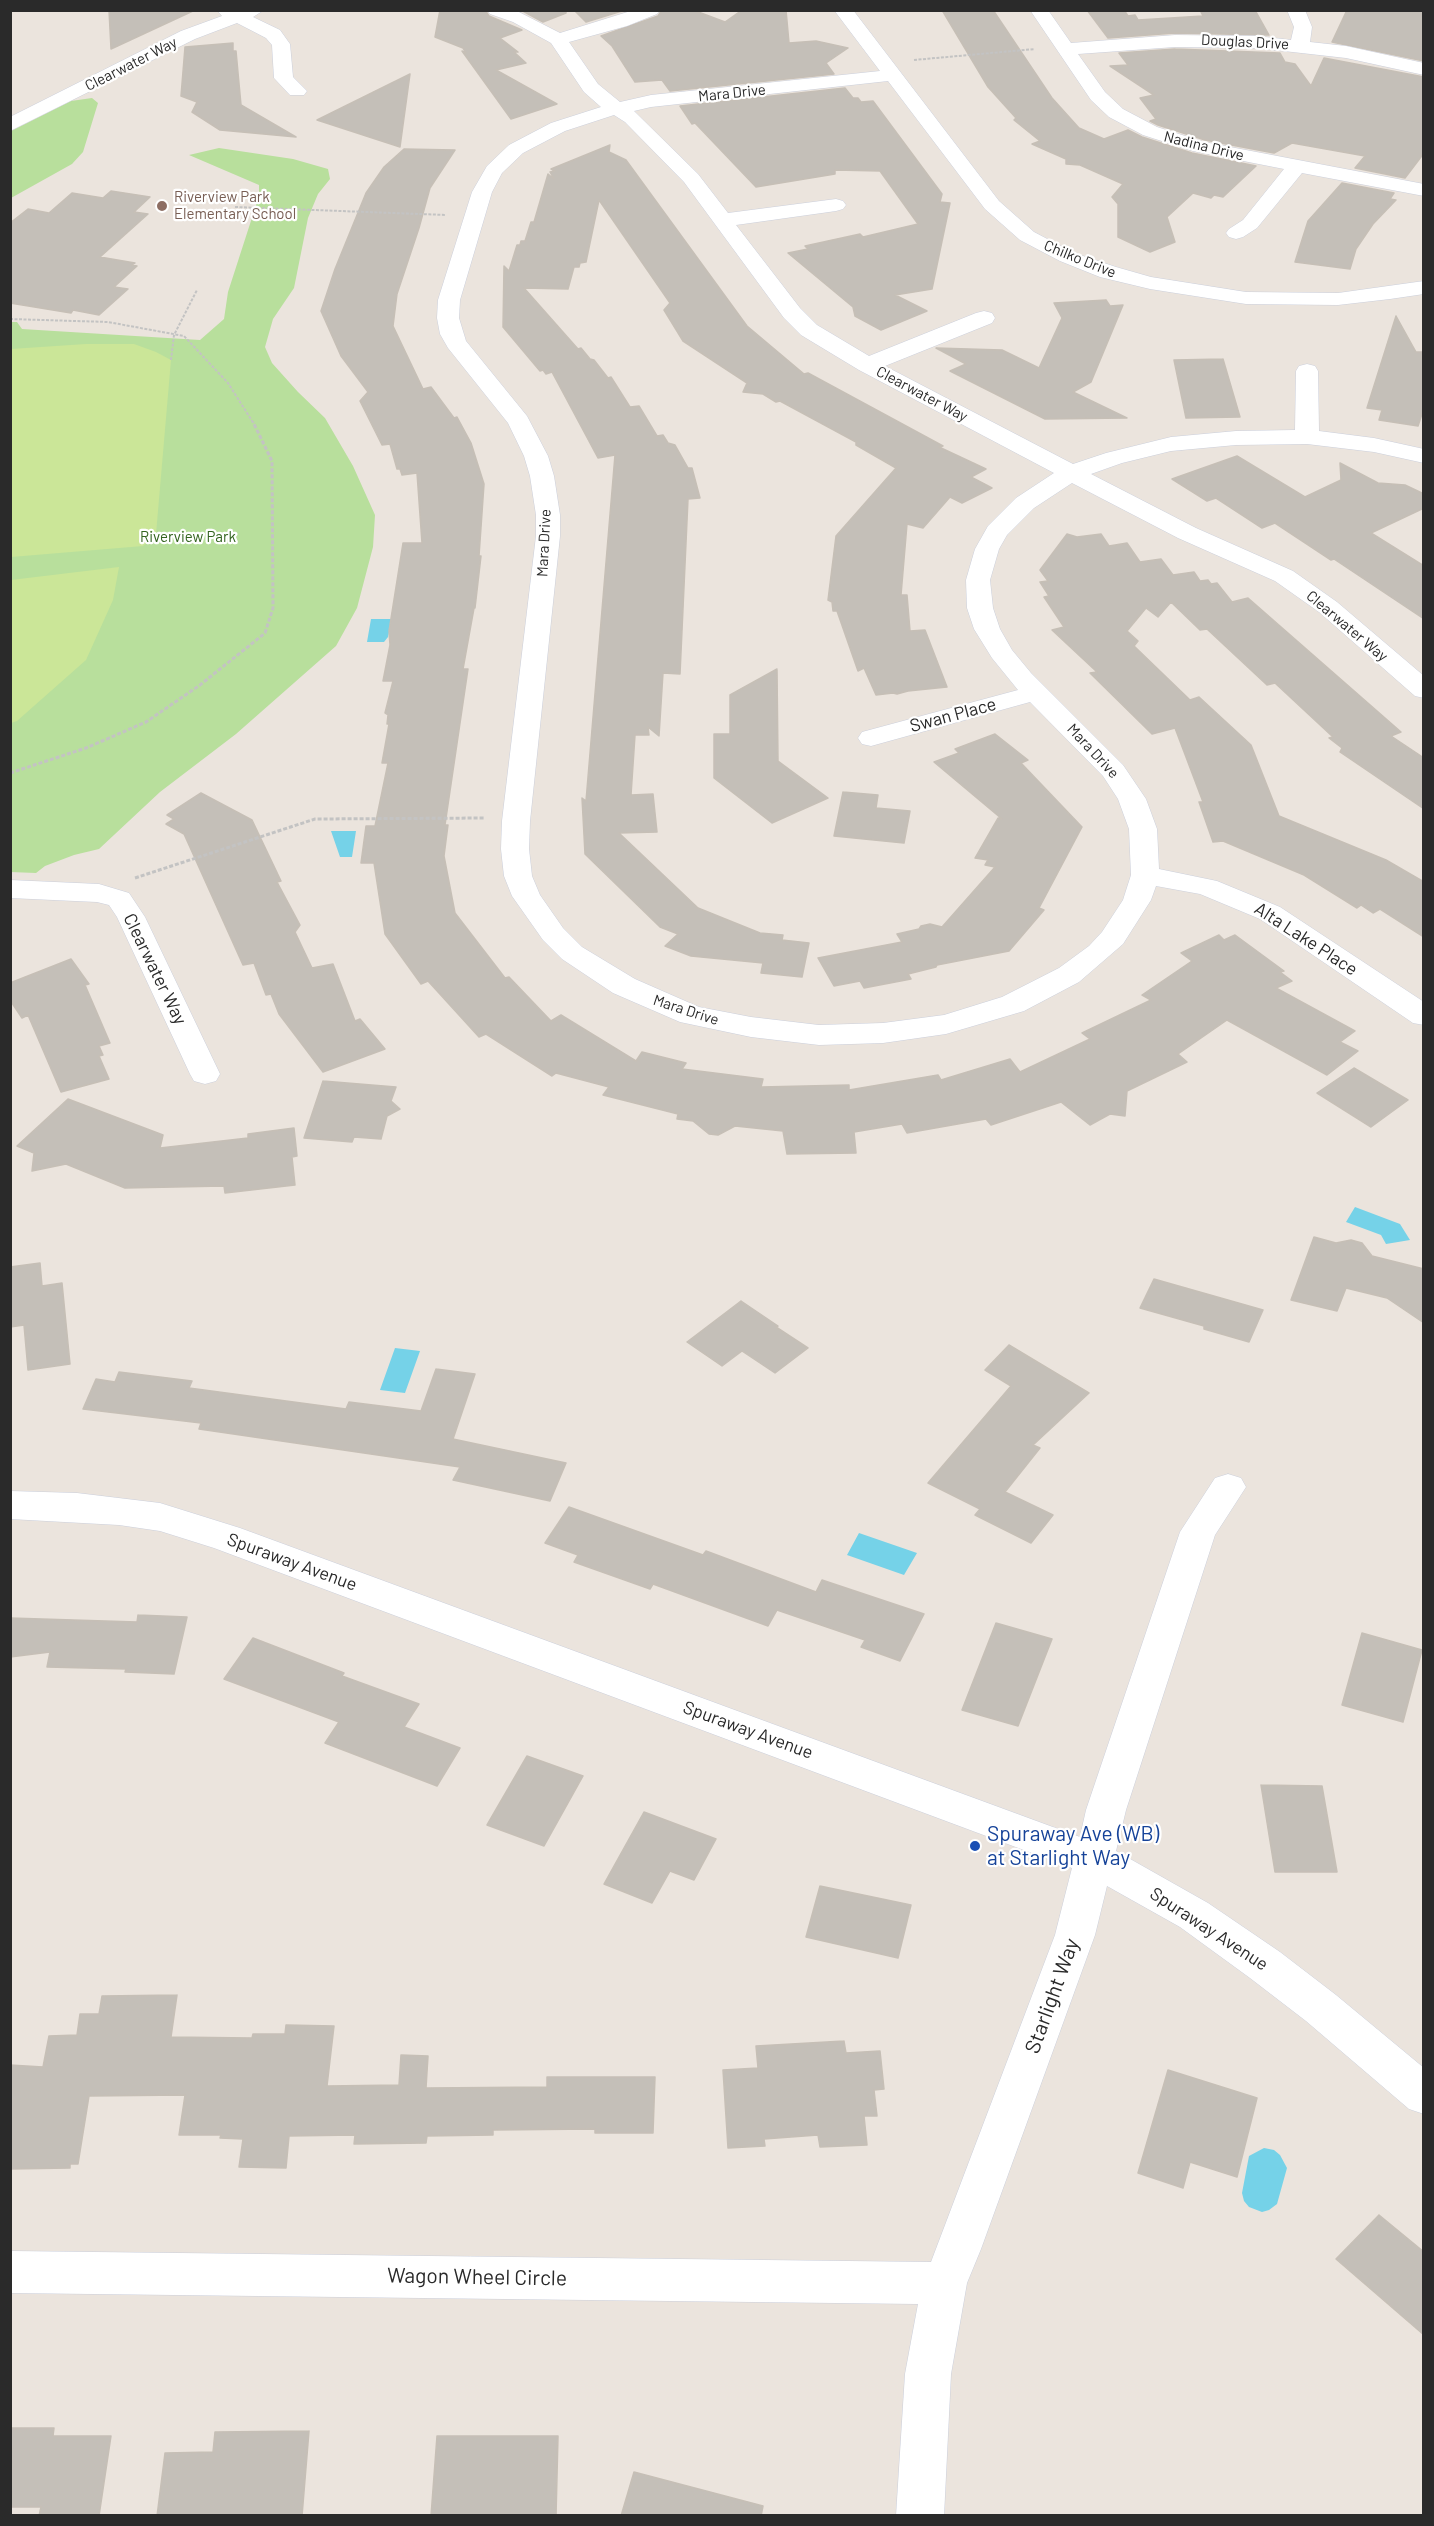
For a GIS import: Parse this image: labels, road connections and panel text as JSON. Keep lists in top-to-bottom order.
{
  "streets": {
    "street": [
      "Douglas Drive",
      "Clearwater Way",
      "Mara Drive",
      "Nadina Drive",
      "Chilko Drive",
      "Swan Place",
      "Alta Lake Place",
      "Spuraway Avenue",
      "Starlight Way",
      "Wagon Wheel Circle"
    ]
  },
  "crossings": [
    ["Douglas Drive", "Nadina Drive"],
    ["Clearwater Way", "Mara Drive"],
    ["Mara Drive", "Chilko Drive"],
    ["Mara Drive", "Swan Place"],
    ["Mara Drive", "Alta Lake Place"],
    ["Spuraway Avenue", "Starlight Way"],
    ["Starlight Way", "Wagon Wheel Circle"]
  ],
  "parks": ["Riverview Park"],
  "places": ["Riverview Park Elementary School", "Spuraway Ave (WB) at Starlight Way"]
}
